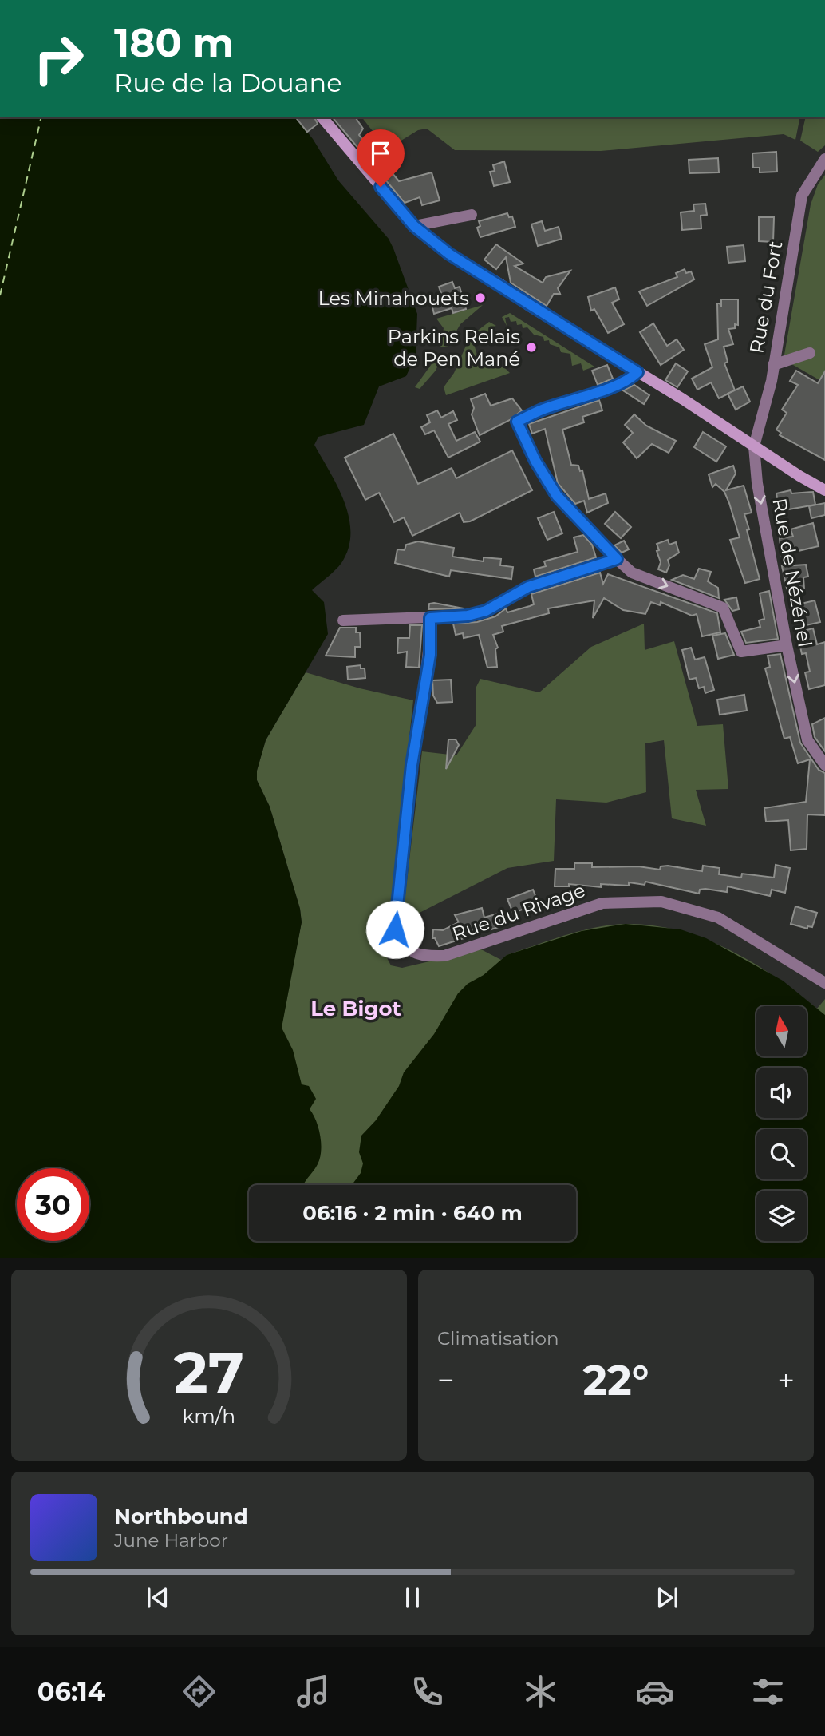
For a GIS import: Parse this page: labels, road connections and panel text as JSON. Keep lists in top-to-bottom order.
{
  "streets": {
    "street": ["Rue du Fort", "Rue de Nézénel", "Rue du Rivage"]
  },
  "crossings": [
    ["Rue du Fort", "Rue de Nézénel"]
  ],
  "one_way": ["Rue de Nézénel"],
  "districts": ["Le Bigot"],
  "places": ["Les Minahouets", "Parkins Relais de Pen Mané"],
  "north": "top",
  "page": {
    "turn": ["180 m", "Rue de la Douane"],
    "limit": "30",
    "trip": "06:16 · 2 min · 640 m",
    "tile": "Climatisation",
    "heat": ["−", "22°", "+"],
    "song": ["Northbound", "June Harbor"],
    "tabs": "06:14",
    "gauge": ["27", "km/h"]
  }
}
